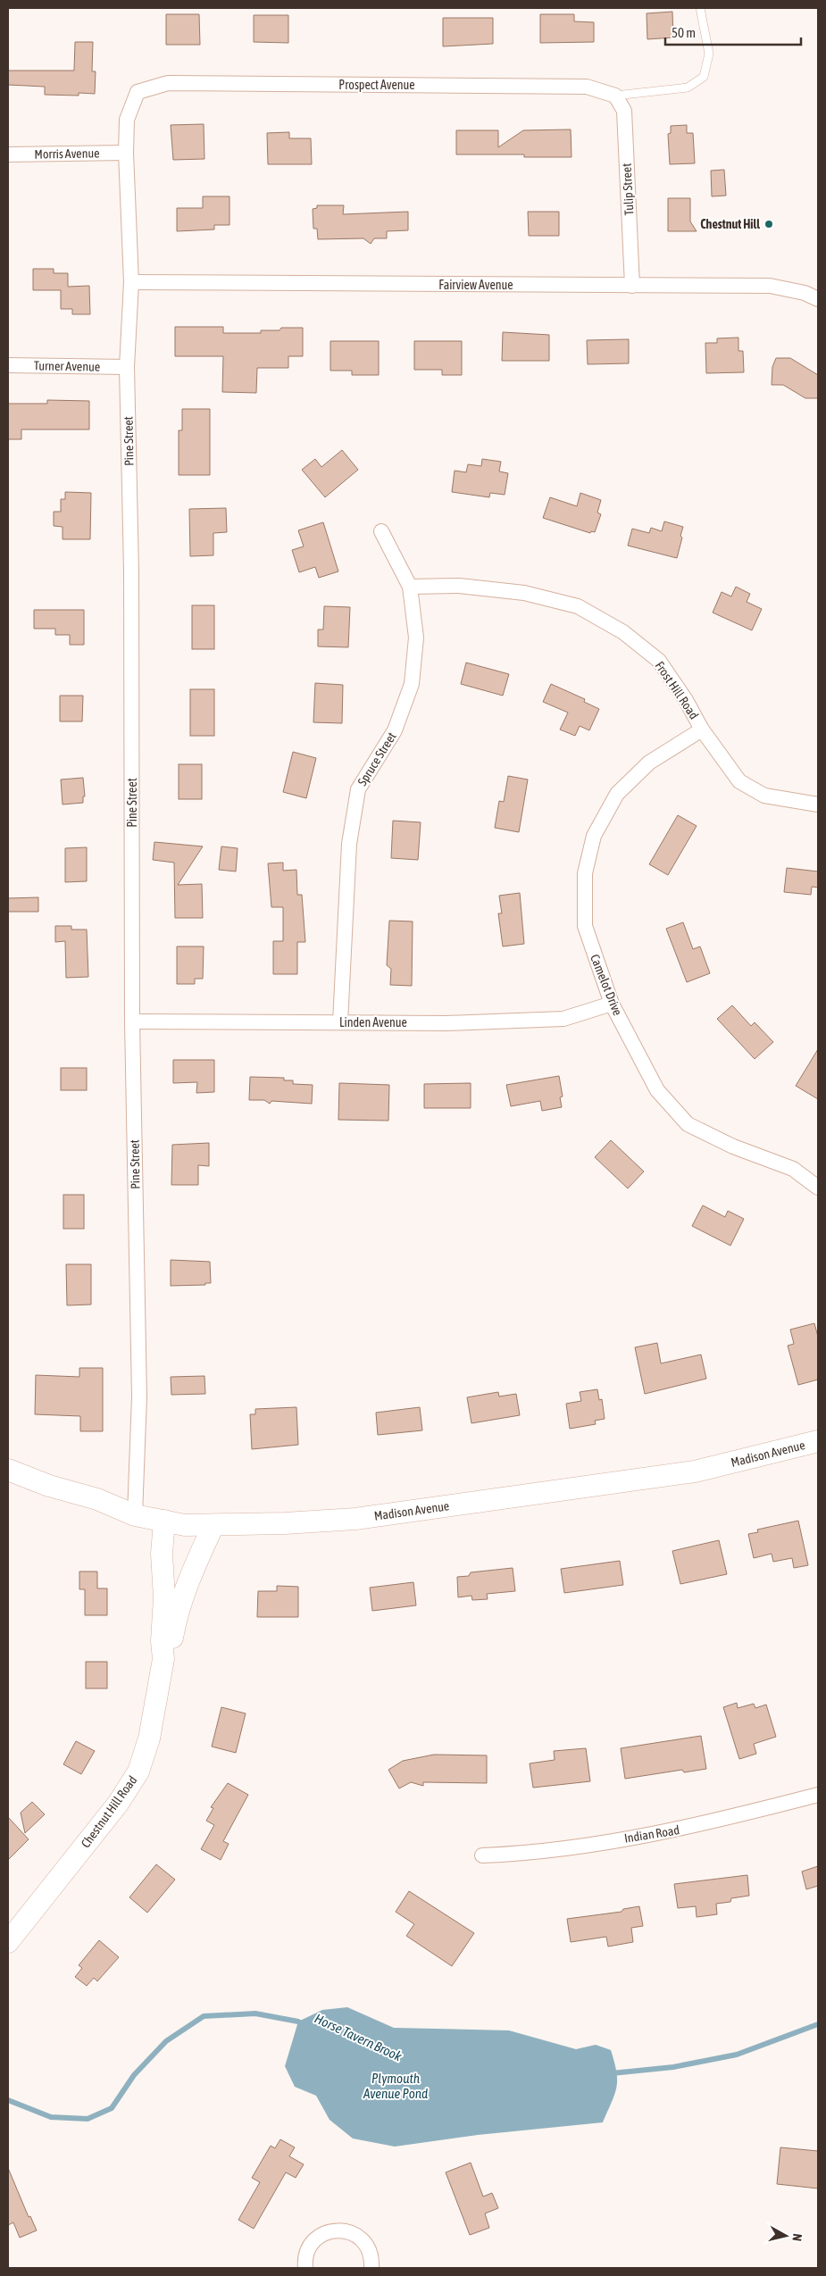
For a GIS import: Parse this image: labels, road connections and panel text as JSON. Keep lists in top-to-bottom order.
{
  "streets": {
    "street": [
      "Prospect Avenue",
      "Morris Avenue",
      "Tulip Street",
      "Fairview Avenue",
      "Turner Avenue",
      "Pine Street",
      "Frost Hill Road",
      "Spruce Street",
      "Camelot Drive",
      "Linden Avenue",
      "Madison Avenue",
      "Chestnut Hill Road",
      "Indian Road"
    ]
  },
  "crossings": [
    ["Prospect Avenue", "Tulip Street"],
    ["Prospect Avenue", "Pine Street"],
    ["Morris Avenue", "Pine Street"],
    ["Tulip Street", "Fairview Avenue"],
    ["Fairview Avenue", "Pine Street"],
    ["Turner Avenue", "Pine Street"],
    ["Pine Street", "Linden Avenue"],
    ["Pine Street", "Madison Avenue"],
    ["Frost Hill Road", "Spruce Street"],
    ["Frost Hill Road", "Camelot Drive"],
    ["Spruce Street", "Linden Avenue"],
    ["Camelot Drive", "Linden Avenue"],
    ["Madison Avenue", "Chestnut Hill Road"]
  ],
  "water": ["Horse Tavern Brook", "Plymouth Avenue Pond"],
  "places": ["Chestnut Hill"],
  "scale_bar": "50 m",
  "north": "right"
}
